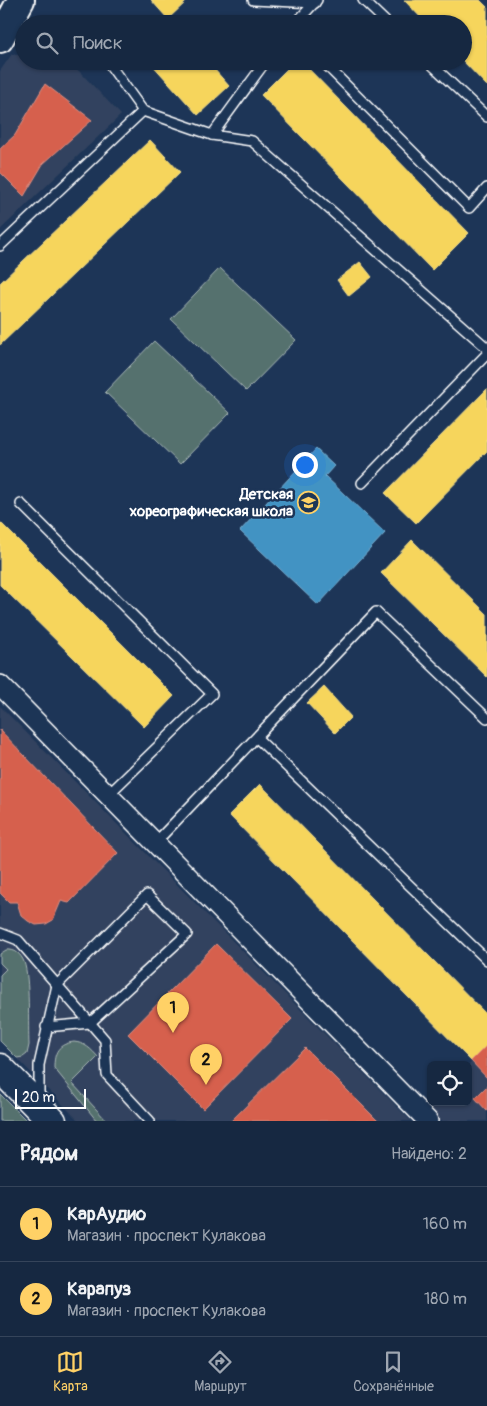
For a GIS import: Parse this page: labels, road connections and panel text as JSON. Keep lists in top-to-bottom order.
{
  "places": {
    "school or university": ["Детская хореографическая школа"]
  },
  "scale_bar": "20 m",
  "page": {
    "search": "Поиск",
    "pins": ["1", "2"],
    "scale": "20 m",
    "heading": ["Рядом", "Найдено: 2"],
    "list": [
      {
        "mark": "1",
        "name": "КарАудио",
        "note": "Магазин · проспект Кулакова",
        "value": "160 m"
      },
      {
        "mark": "2",
        "name": "Карапуз",
        "note": "Магазин · проспект Кулакова",
        "value": "180 m"
      }
    ],
    "nav": ["Карта", "Маршрут", "Сохранённые"]
  }
}
